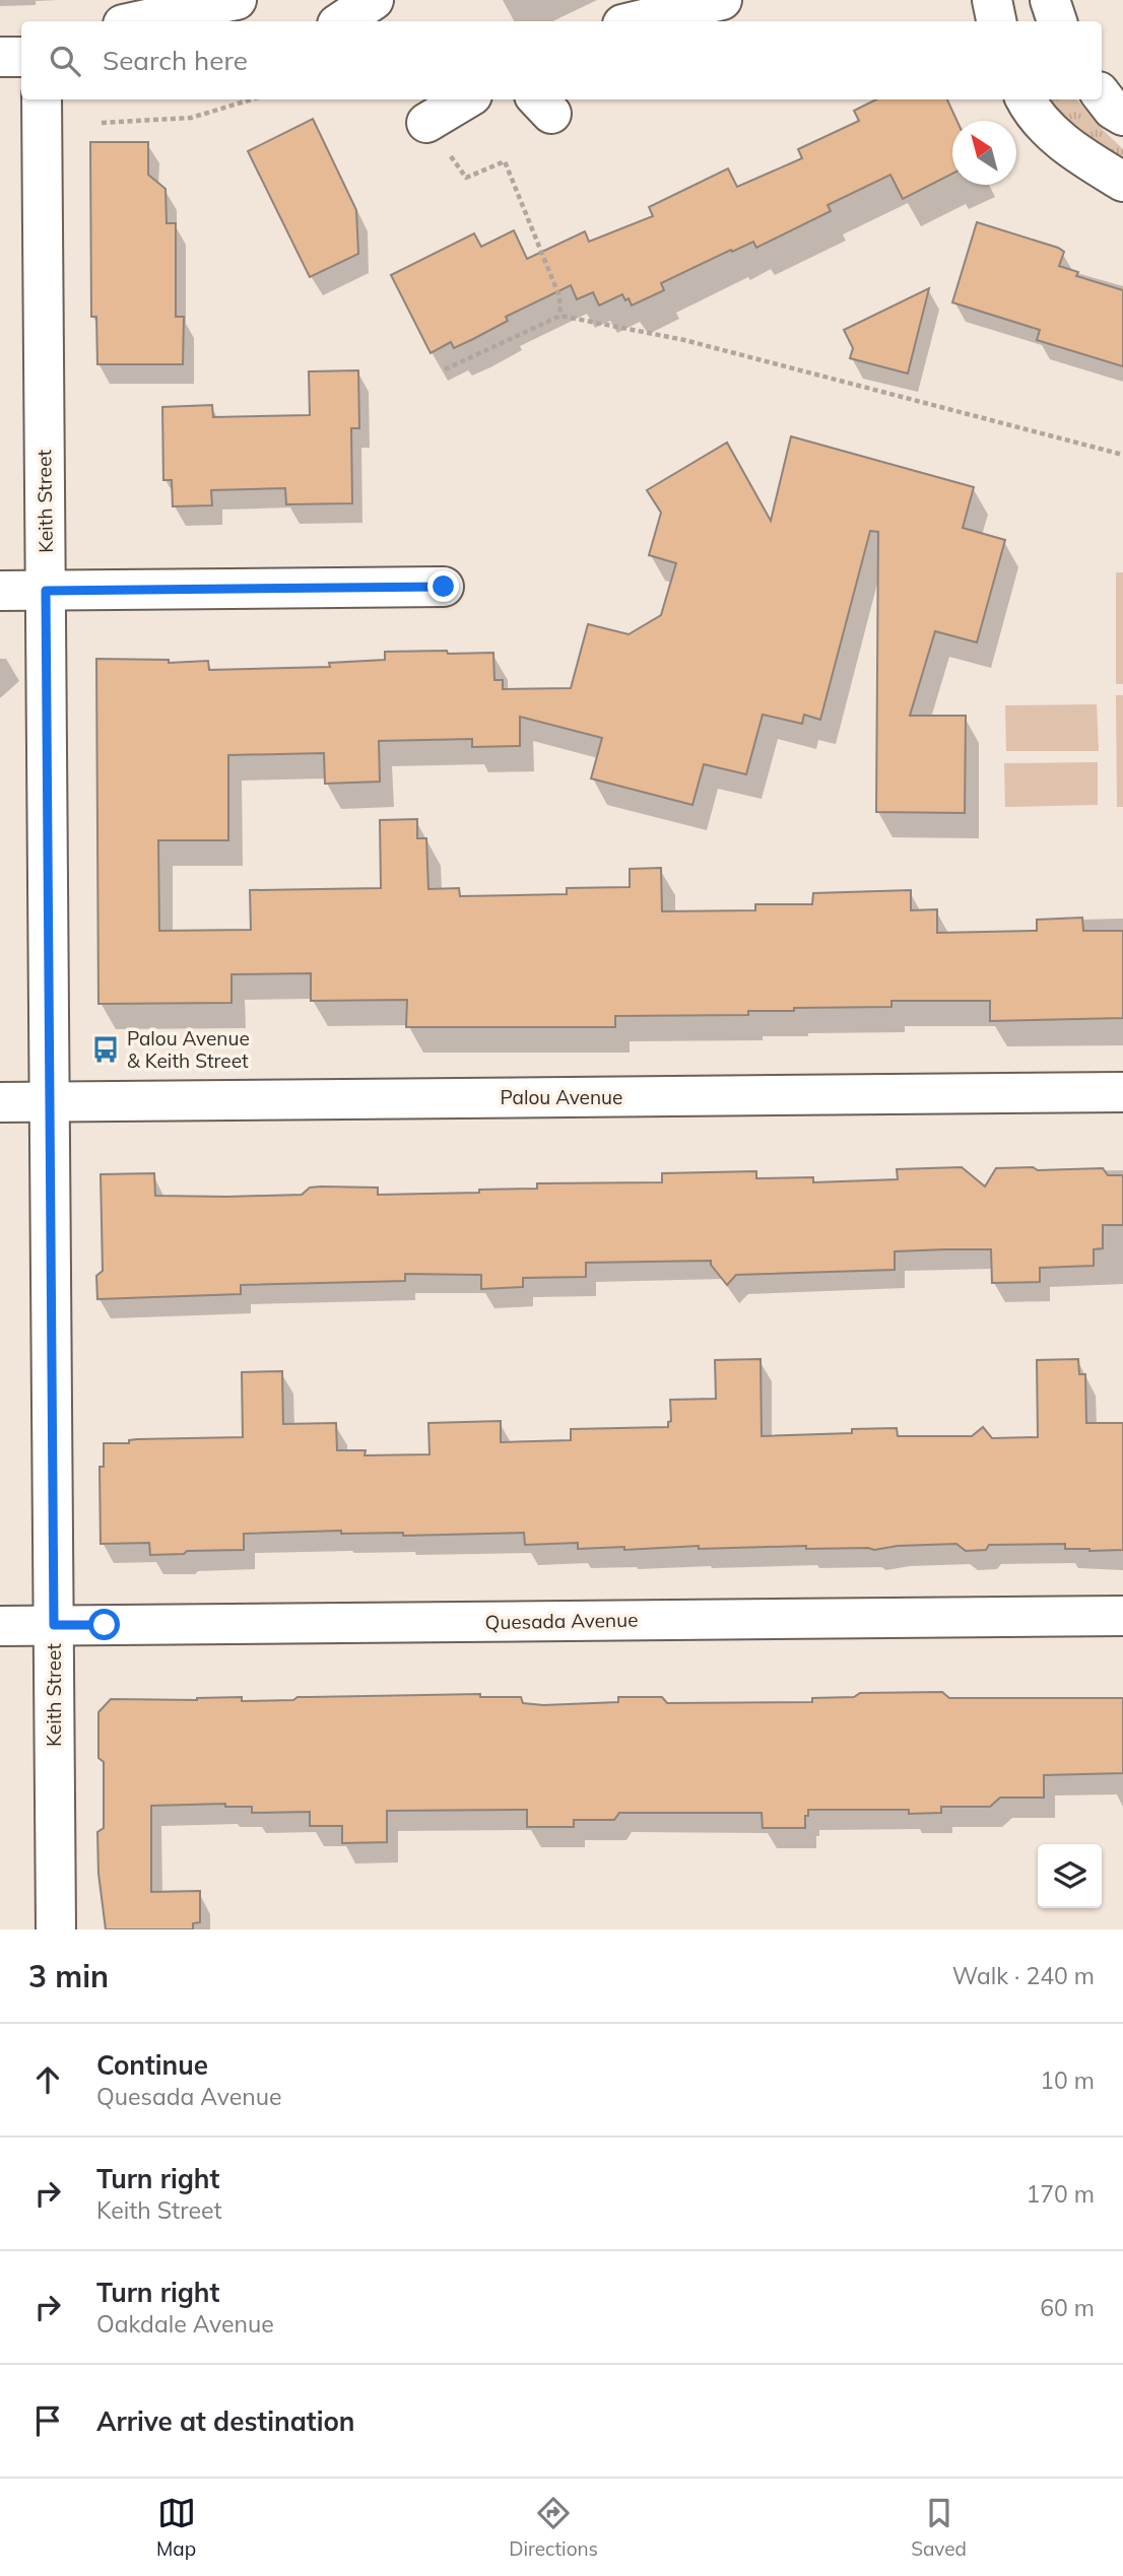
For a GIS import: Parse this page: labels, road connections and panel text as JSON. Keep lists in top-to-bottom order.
{
  "streets": {
    "street": ["Keith Street", "Palou Avenue", "Quesada Avenue"]
  },
  "crossings": [
    ["Keith Street", "Palou Avenue"],
    ["Keith Street", "Quesada Avenue"]
  ],
  "places": {
    "bus stop": ["Palou Avenue & Keith Street"]
  },
  "north": "top left",
  "page": {
    "search": "Search here",
    "heading": ["3 min", "Walk · 240 m"],
    "list": [
      ["Continue", "Quesada Avenue", "10 m"],
      ["Turn right", "Keith Street", "170 m"],
      ["Turn right", "Oakdale Avenue", "60 m"],
      "Arrive at destination"
    ],
    "nav": ["Map", "Directions", "Saved"]
  }
}
